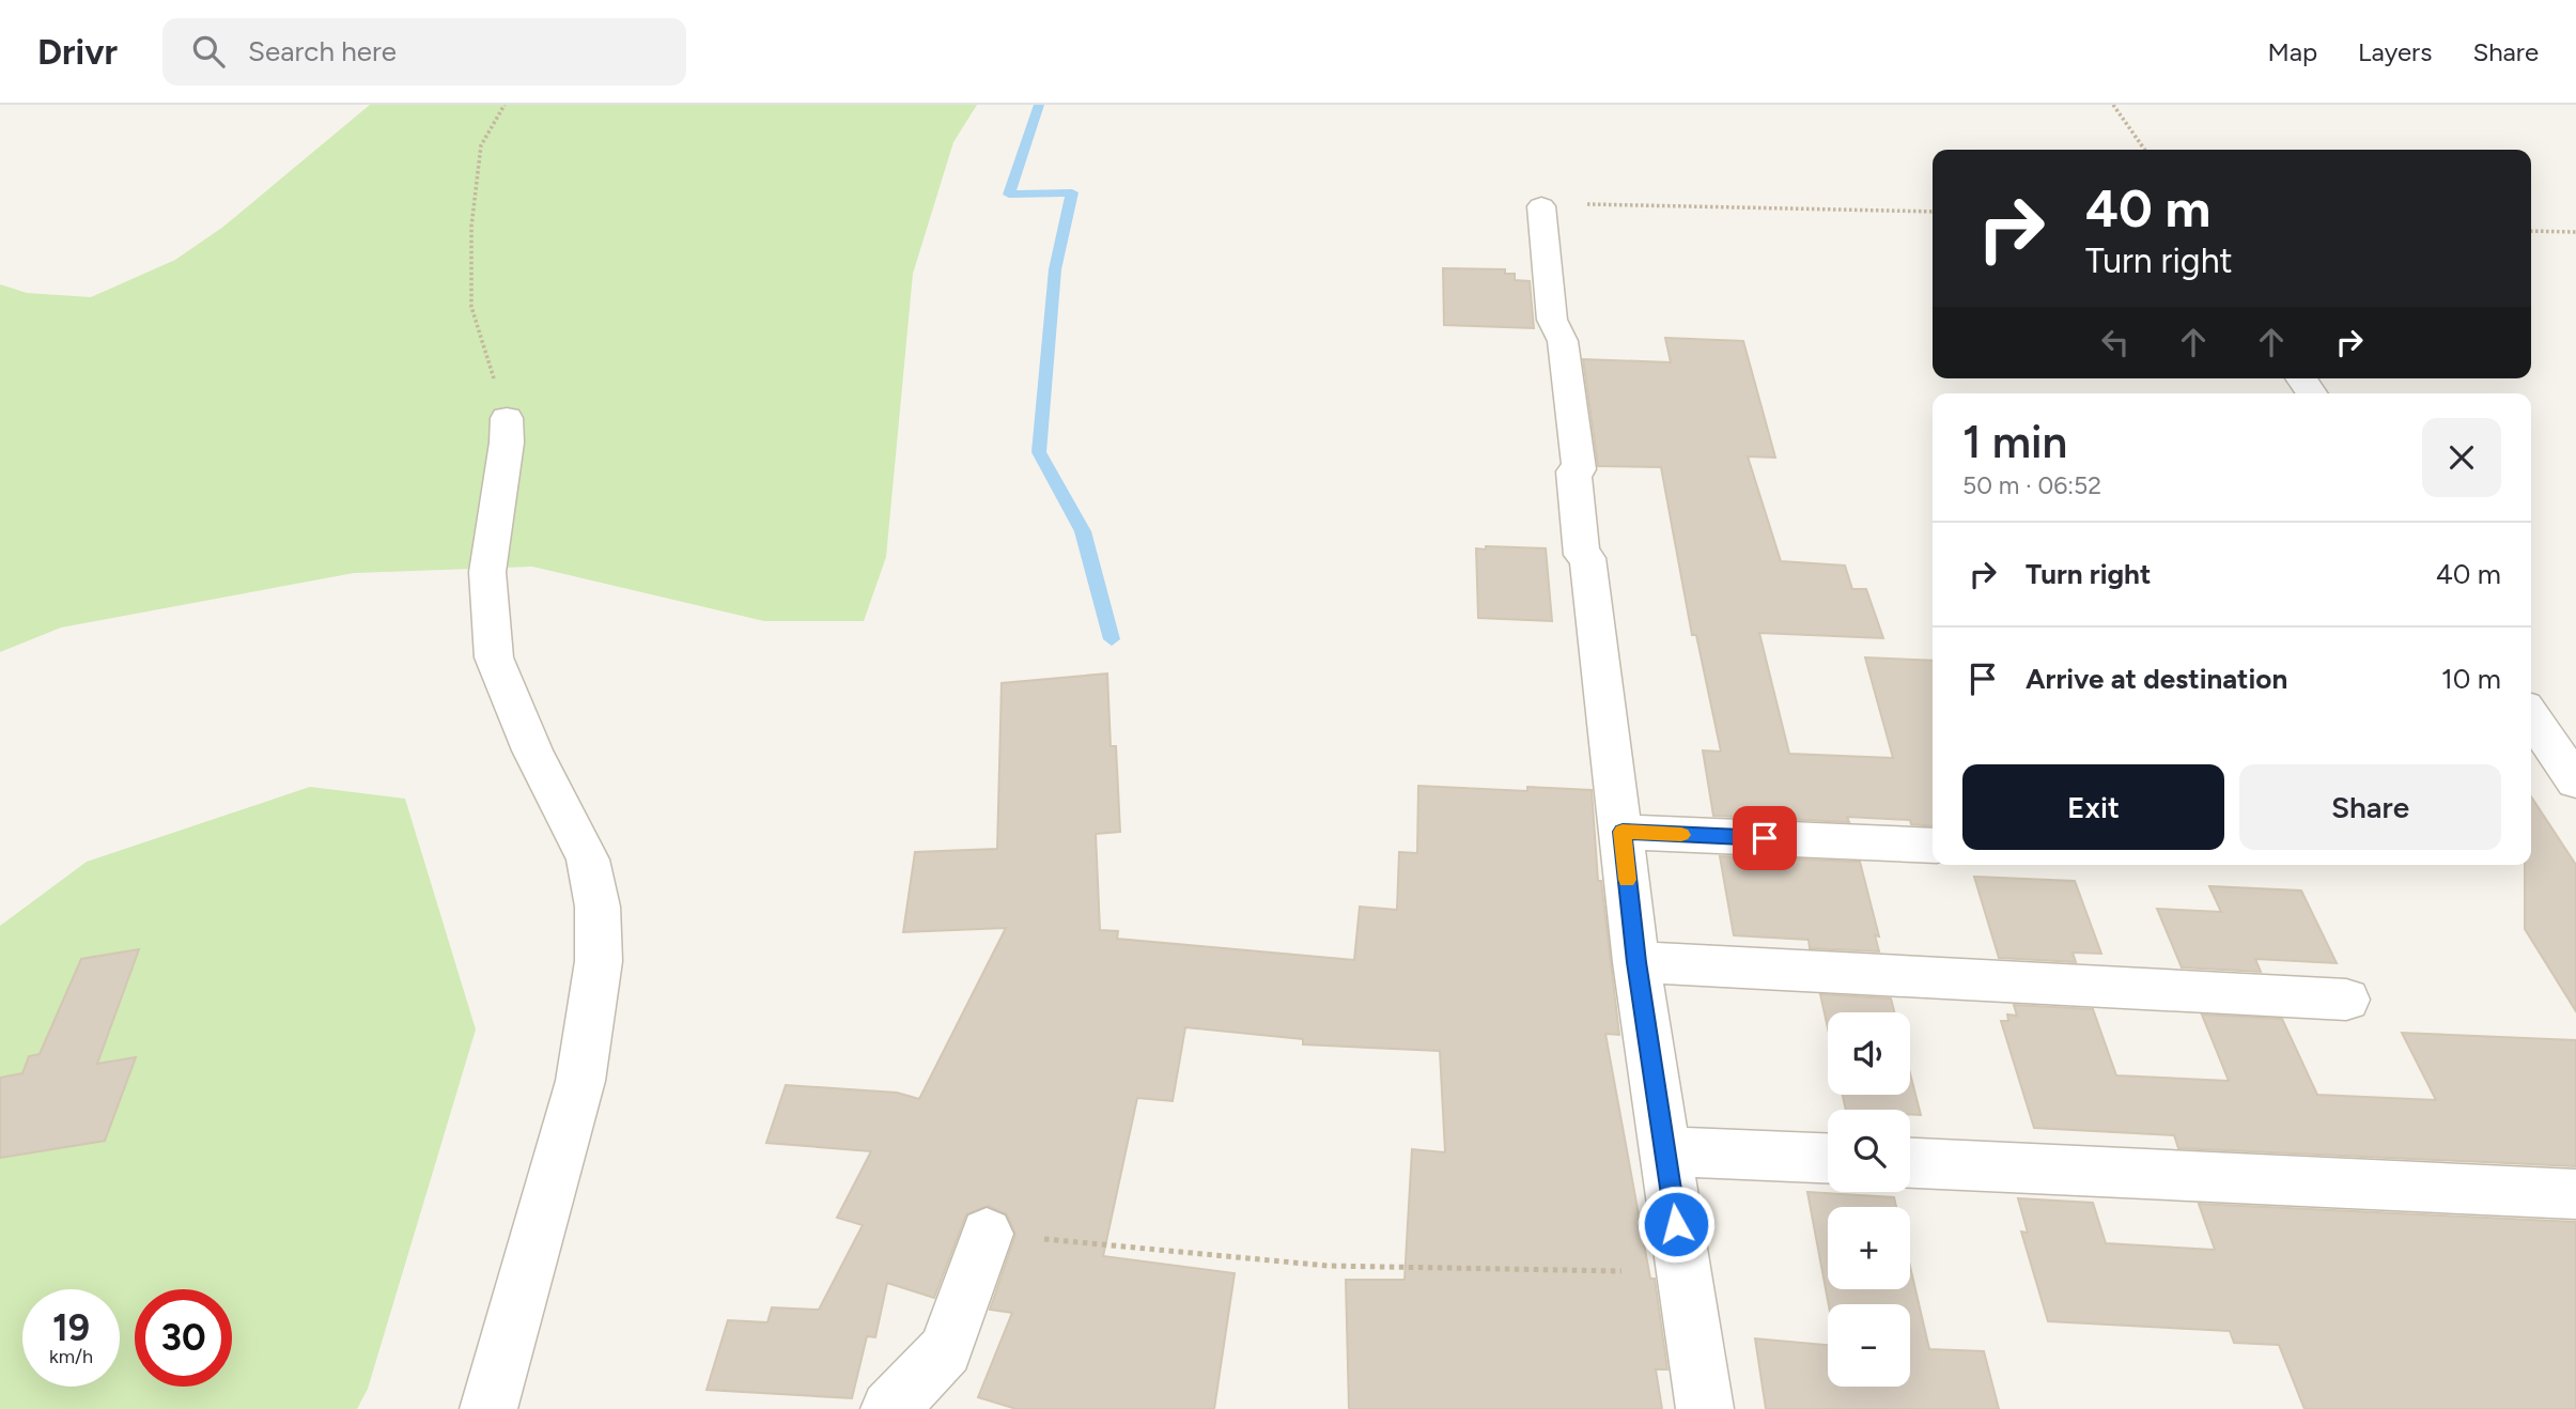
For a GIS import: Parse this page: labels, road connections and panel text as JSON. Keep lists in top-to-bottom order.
{
  "page": {
    "header": "Drivr",
    "search": "Search here",
    "nav": ["Map", "Layers", "Share"],
    "turn": ["40 m", "Turn right"],
    "heading": ["1 min", "50 m · 06:52"],
    "list": [
      {
        "name": "Turn right",
        "value": "40 m"
      },
      {
        "name": "Arrive at destination",
        "value": "10 m"
      }
    ],
    "buttons": ["Exit", "Share"],
    "map_buttons": ["+", "−"],
    "speed": "19 km/h",
    "limit": "30"
  }
}
